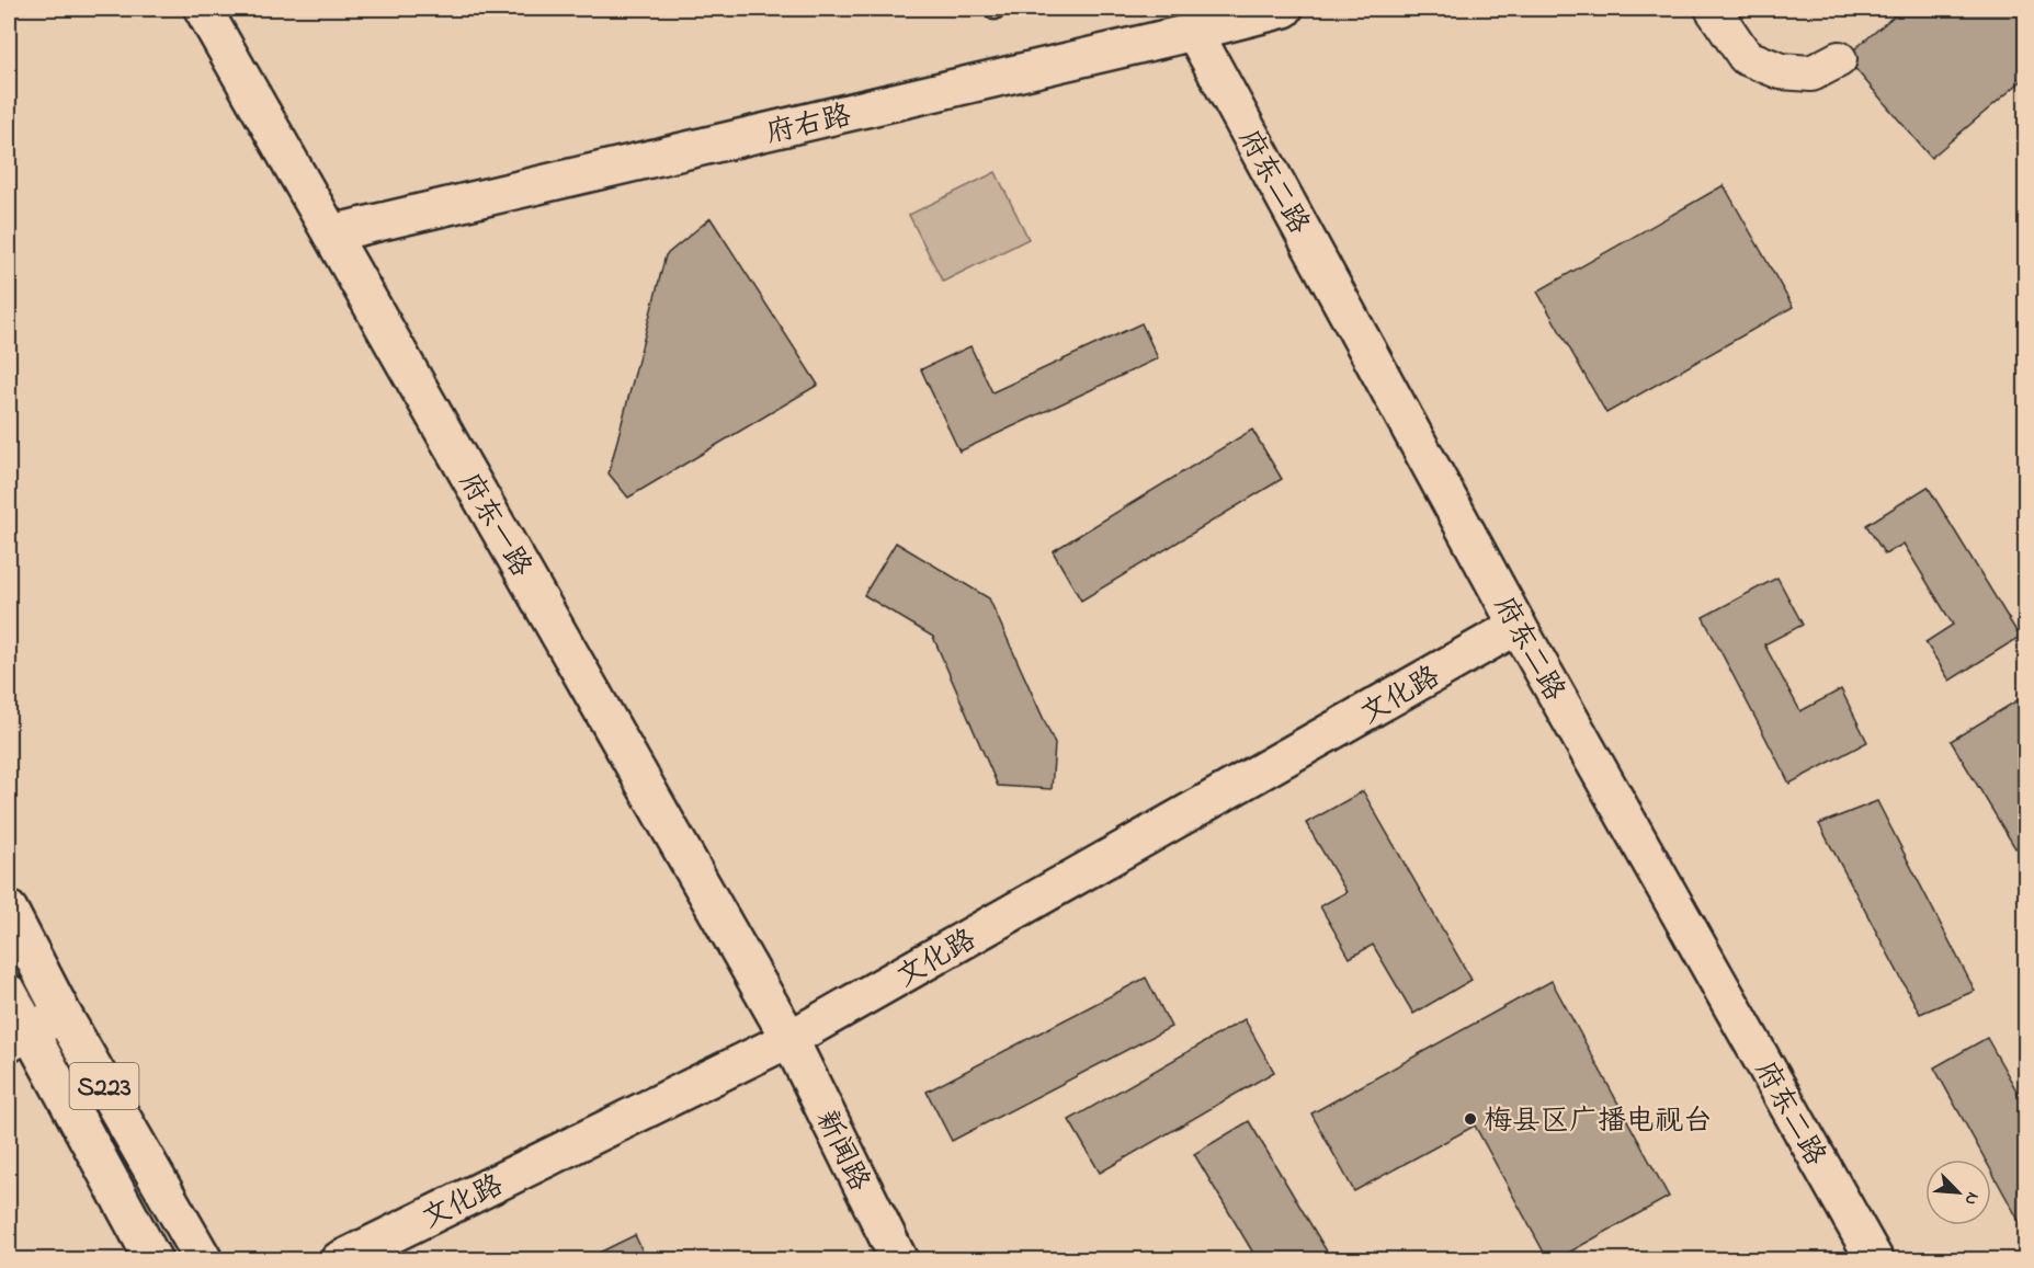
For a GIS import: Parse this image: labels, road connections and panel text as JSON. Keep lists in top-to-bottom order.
{
  "streets": {
    "street": [
      "府右路",
      "府东二路",
      "府东一路",
      "文化路",
      "S223",
      "新闻路"
    ]
  },
  "crossings": [
    ["府右路", "府东二路"],
    ["府右路", "府东一路"],
    ["府东二路", "文化路"],
    ["府东一路", "文化路"],
    ["府东一路", "新闻路"],
    ["文化路", "新闻路"]
  ],
  "places": ["梅县区广播电视台"],
  "north": "bottom right"
}
